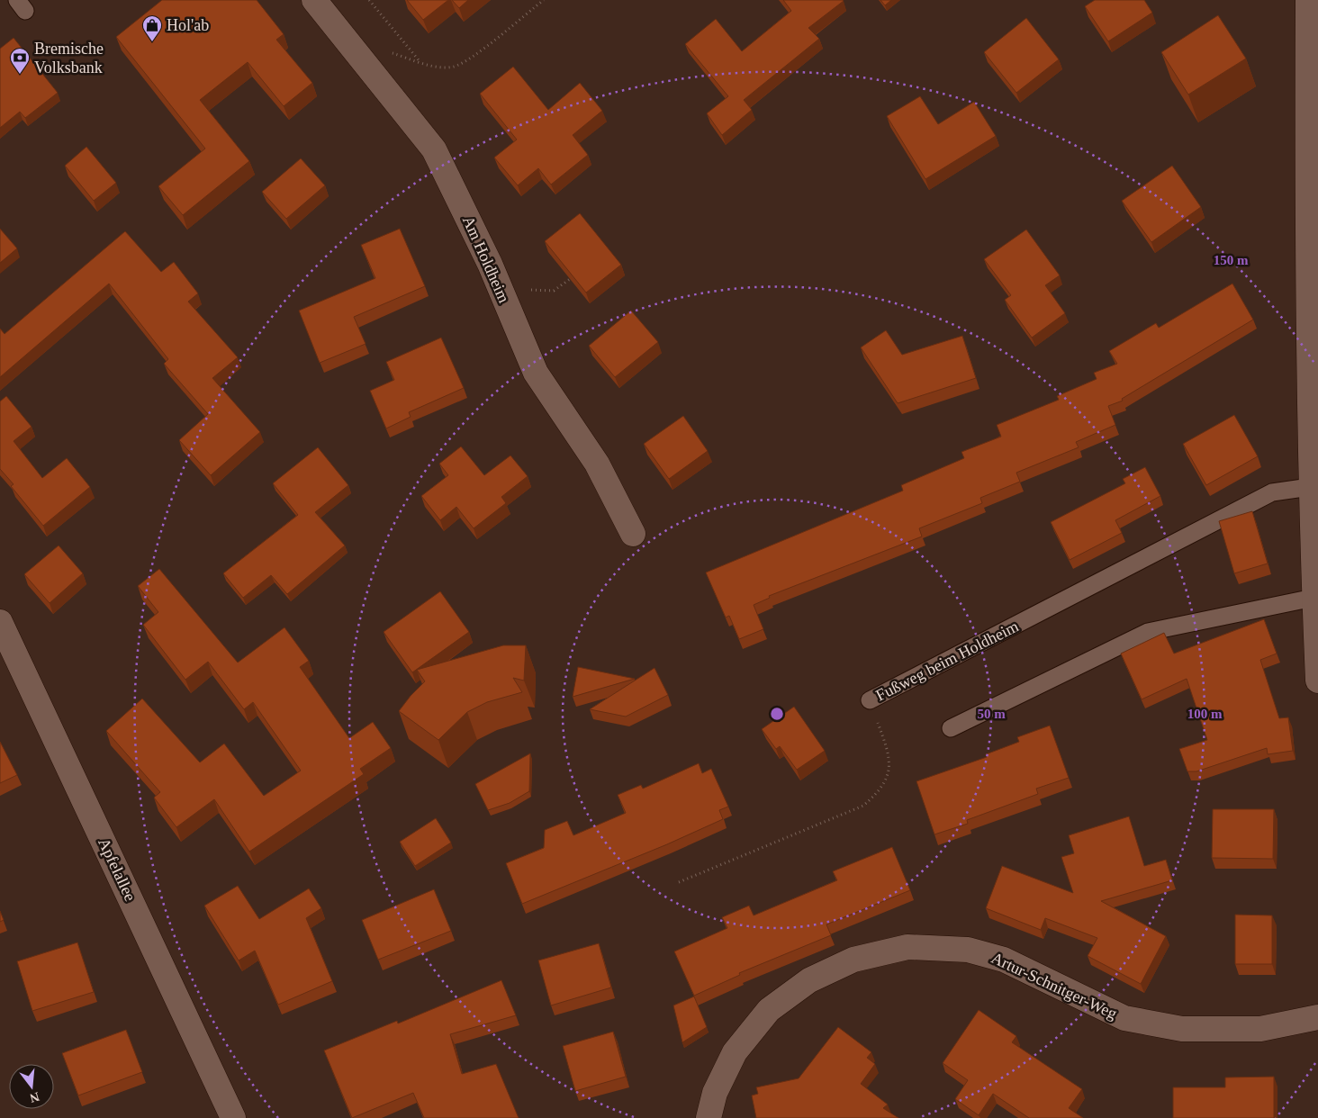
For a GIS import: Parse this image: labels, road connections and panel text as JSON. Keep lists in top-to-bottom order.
{
  "streets": {
    "street": ["Am Holdheim", "Apfelallee", "Artur-Schnitger-Weg"],
    "lane": ["Fußweg beim Holdheim"]
  },
  "places": {
    "shop": ["Hol'ab"],
    "bank": ["Bremische Volksbank"]
  },
  "north": "bottom",
  "rings": ["150 m", "50 m", "100 m"]
}
